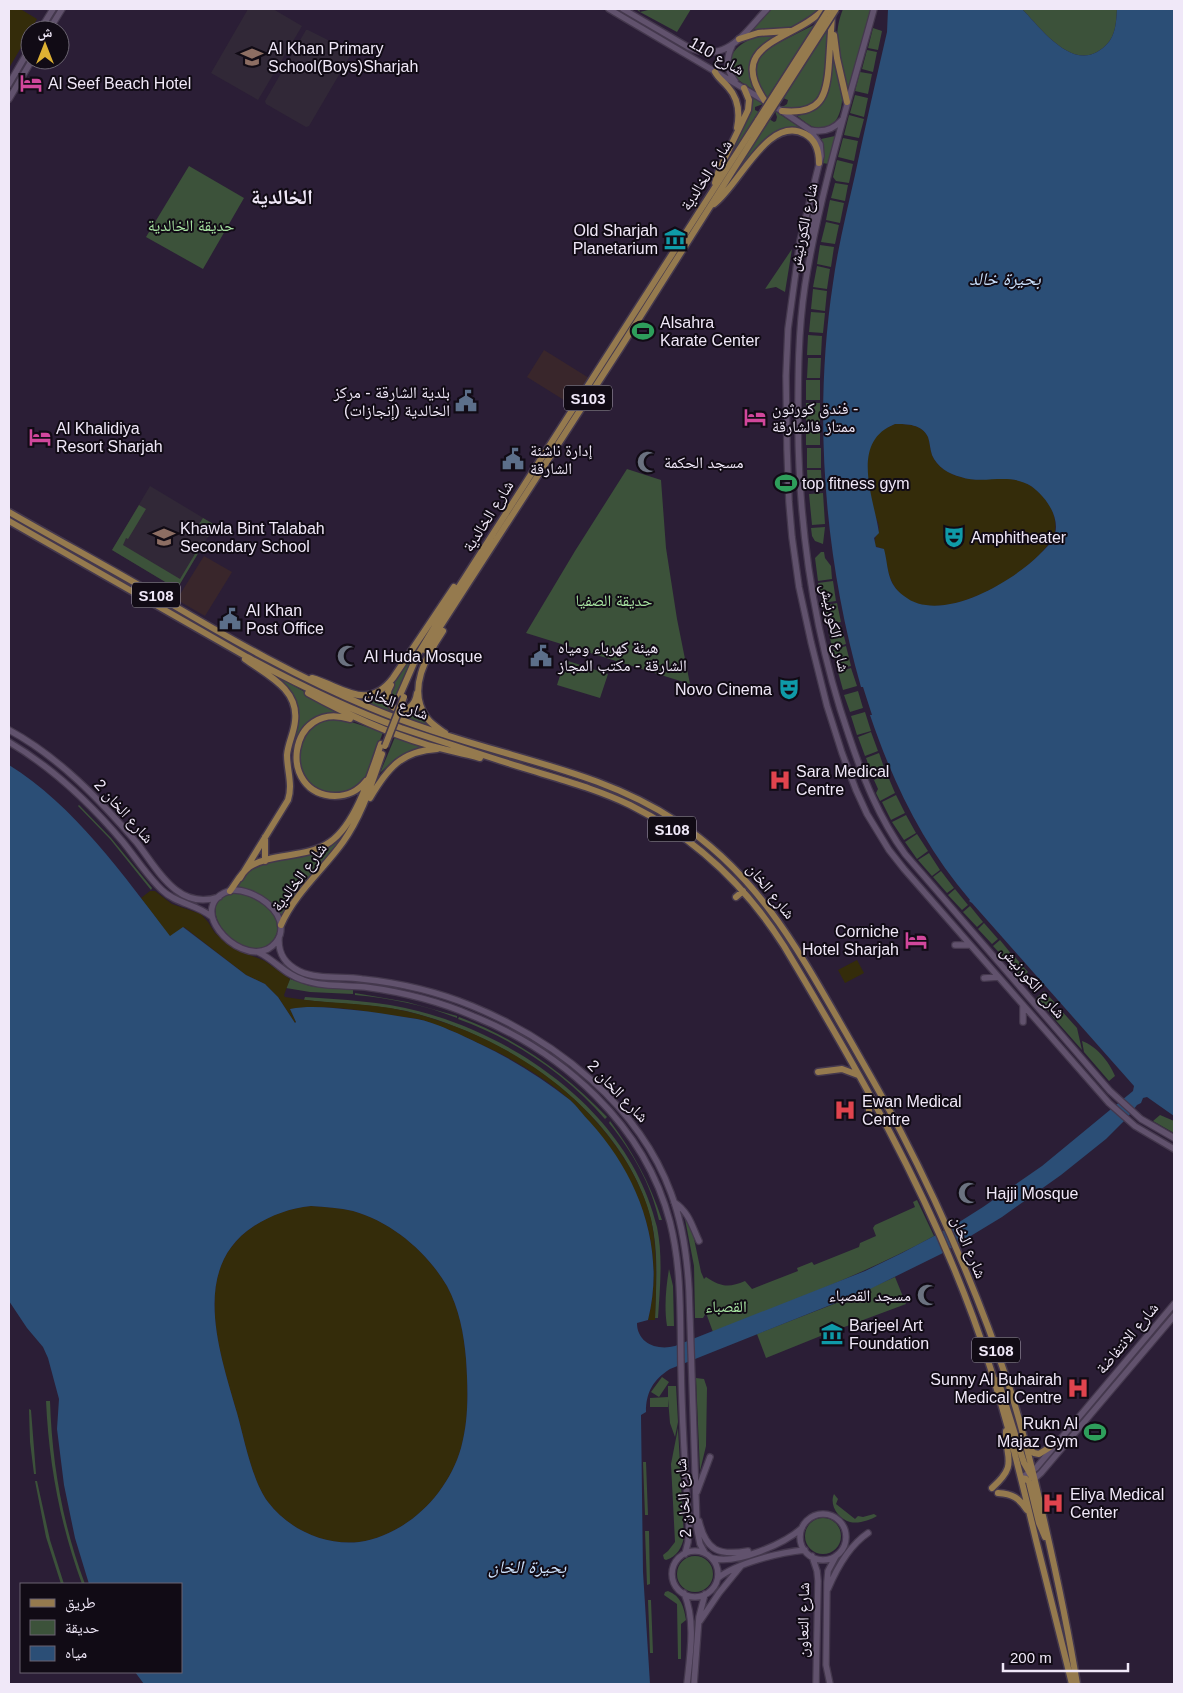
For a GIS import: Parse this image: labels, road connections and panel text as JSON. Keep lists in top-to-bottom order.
{
  "streets": {
    "main road": [
      "شارع 110",
      "شارع الخالدية",
      "شارع الكورنيش",
      "S103",
      "S108",
      "شارع الخان",
      "شارع الخان 2",
      "شارع الانتفاضة",
      "شارع التعاون"
    ]
  },
  "crossings": [
    ["شارع 110", "شارع الكورنيش"],
    ["شارع الخالدية", "شارع الخان 2"],
    ["شارع الخان", "شارع الانتفاضة"]
  ],
  "districts": ["الخالدية"],
  "water": ["بحيرة خالد", "بحيرة الخان"],
  "parks": ["حديقة الخالدية", "حديقة الصفيا", "القصباء"],
  "places": {
    "school or university": ["Al Khan Primary School(Boys)Sharjah", "Khawla Bint Talabah Secondary School"],
    "hotel": [
      "Al Seef Beach Hotel",
      "فندق كورثون - ممتاز فالشارقة",
      "Al Khalidiya Resort Sharjah",
      "Corniche Hotel Sharjah"
    ],
    "museum": ["Old Sharjah Planetarium", "Barjeel Art Foundation"],
    "sports": ["Alsahra Karate Center", "top fitness gym", "Rukn Al Majaz Gym"],
    "public building": [
      "بلدية الشارقة - مركز الخالدية (إنجازات)",
      "إدارة ناشئة الشارقة",
      "Al Khan Post Office",
      "هيئة كهرباء ومياه الشارقة - مكتب المجاز"
    ],
    "mosque": [
      "مسجد الحكمة",
      "Al Huda Mosque",
      "Hajji Mosque",
      "مسجد القصباء"
    ],
    "theatre": ["Amphitheater", "Novo Cinema"],
    "hospital": [
      "Sara Medical Centre",
      "Ewan Medical Centre",
      "Sunny Al Buhairah Medical Centre",
      "Eliya Medical Center"
    ]
  },
  "legend": ["طريق", "حديقة", "مياه"],
  "scale_bar": "200 m",
  "north": "top"
}
